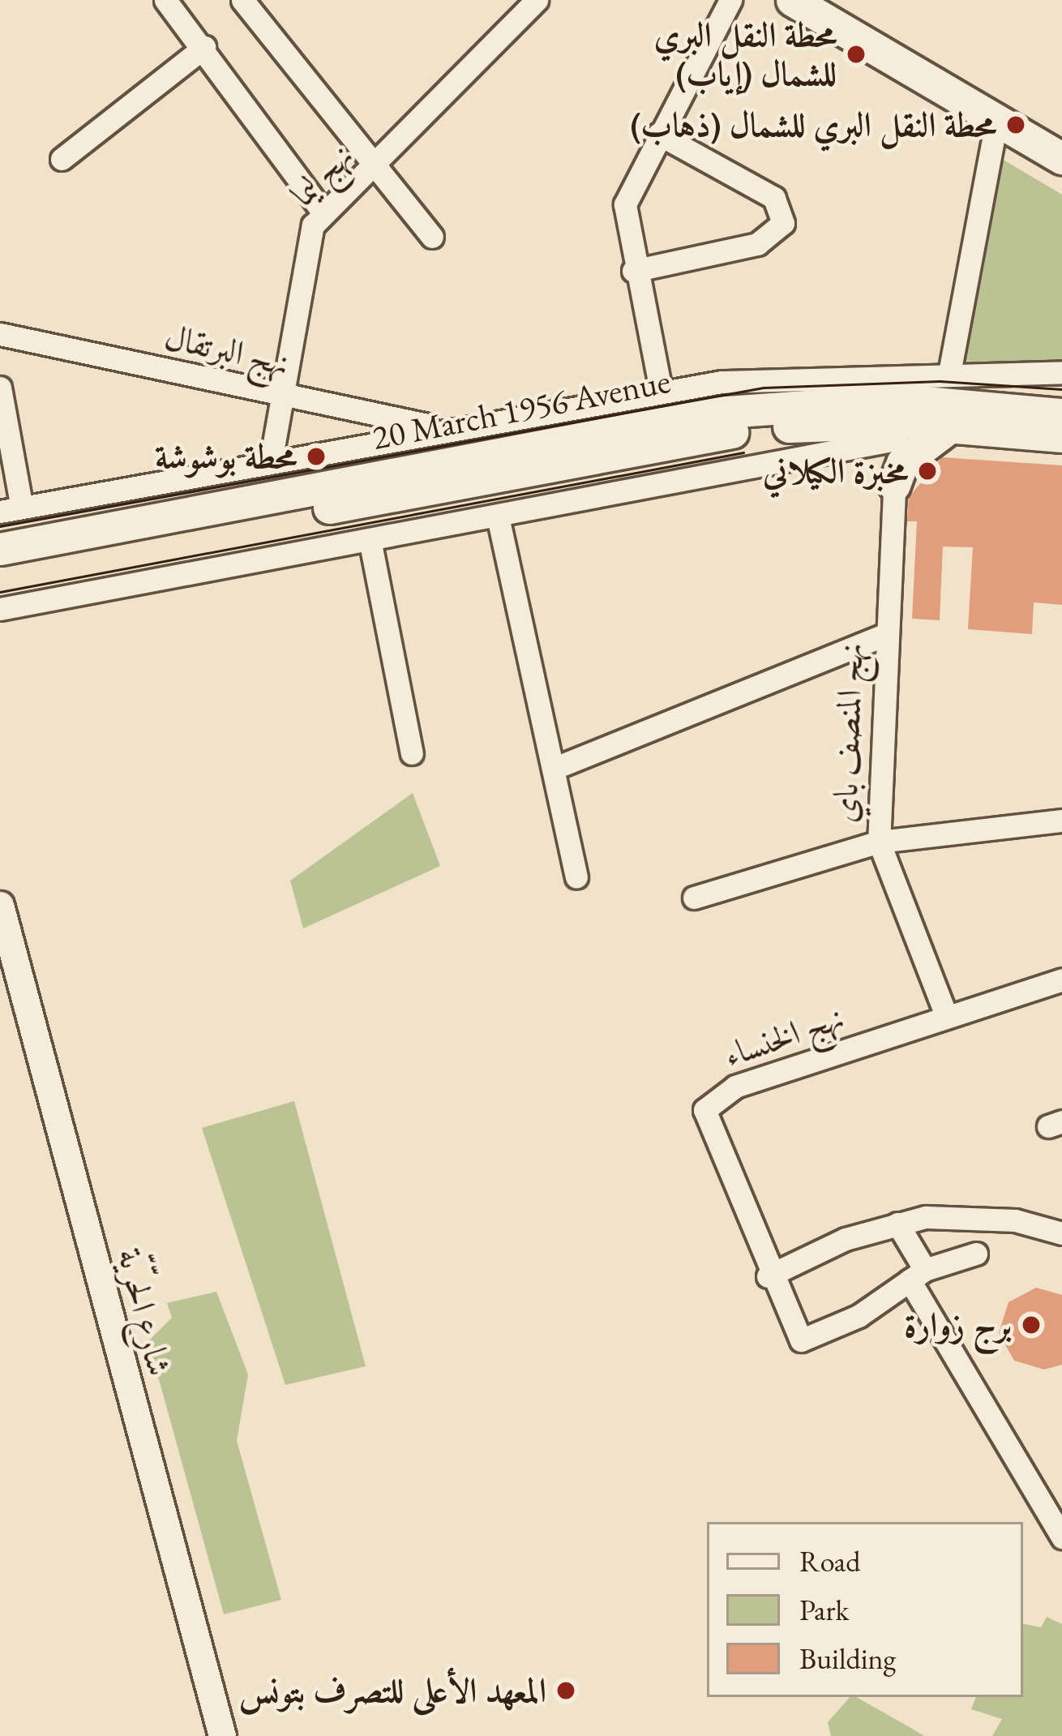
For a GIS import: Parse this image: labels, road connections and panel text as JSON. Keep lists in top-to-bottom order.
{
  "streets": {
    "main road": ["20 March 1956 Avenue"],
    "street": [
      "نهج ليما",
      "نهج البرتقال",
      "نهج المنصف باي",
      "نهج الخنساء",
      "شارع الحرّيّة"
    ]
  },
  "crossings": [
    ["نهج ليما", "نهج البرتقال"],
    ["نهج ليما", "20 March 1956 Avenue"],
    ["نهج البرتقال", "20 March 1956 Avenue"],
    ["20 March 1956 Avenue", "نهج المنصف باي"],
    ["نهج المنصف باي", "نهج الخنساء"]
  ],
  "places": [
    "محطة النقل البري للشمال (إياب)",
    "محطة النقل البري للشمال (ذهاب)",
    "محطة بوشوشة",
    "مخبزة الكيلاني",
    "برج زوارة",
    "المعهد الأعلى للتصرف بتونس"
  ],
  "legend": ["Road", "Park", "Building"]
}
